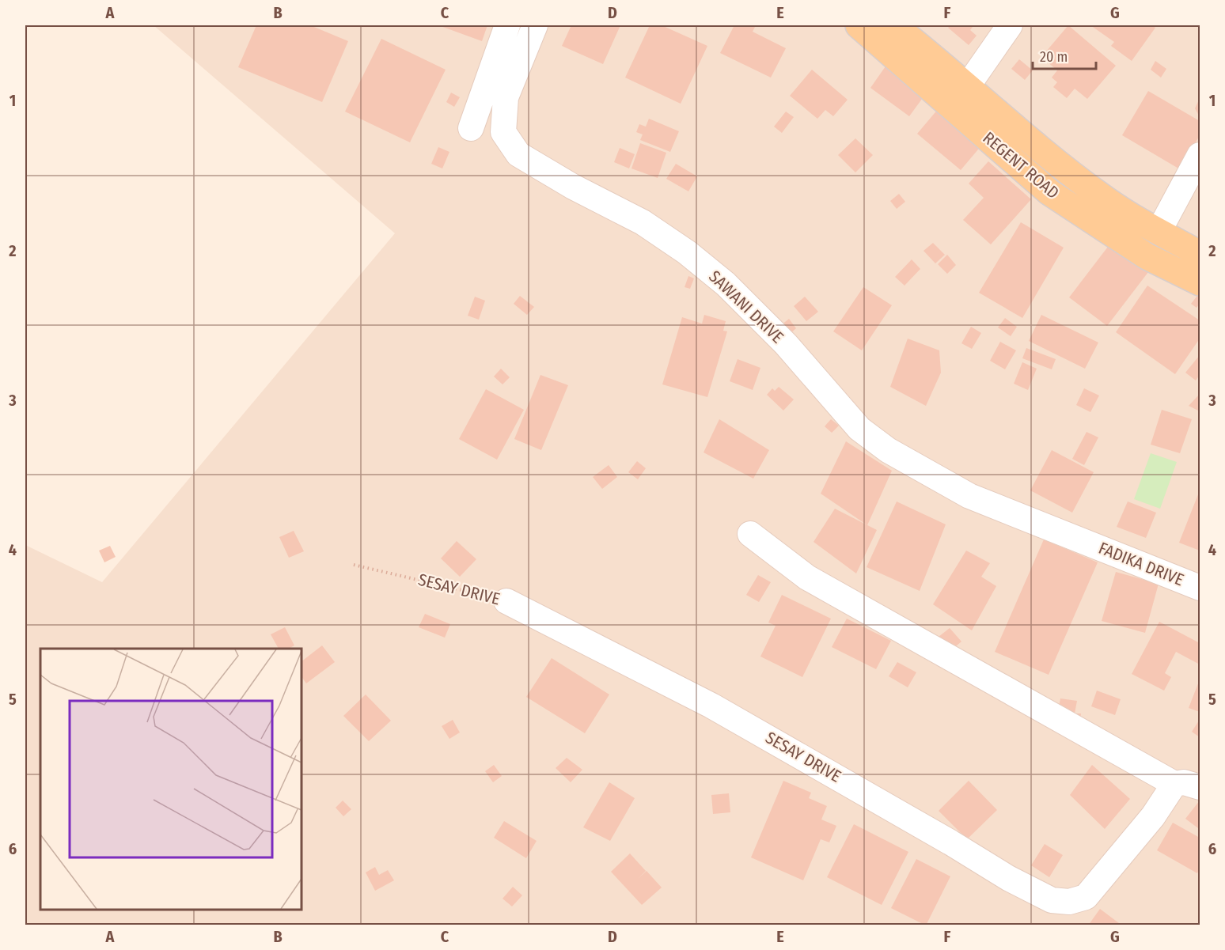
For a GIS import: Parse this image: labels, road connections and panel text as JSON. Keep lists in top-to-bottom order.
{
  "streets": {
    "main road": ["REGENT ROAD"],
    "street": ["SAWANI DRIVE", "FADIKA DRIVE", "SESAY DRIVE"]
  },
  "crossings": [
    ["SAWANI DRIVE", "FADIKA DRIVE"]
  ],
  "scale_bar": "20 m",
  "grid": {
    "columns": [
      "A",
      "B",
      "C",
      "D",
      "E",
      "F",
      "G"
    ],
    "rows": [
      "1",
      "2",
      "3",
      "4",
      "5",
      "6"
    ]
  }
}
